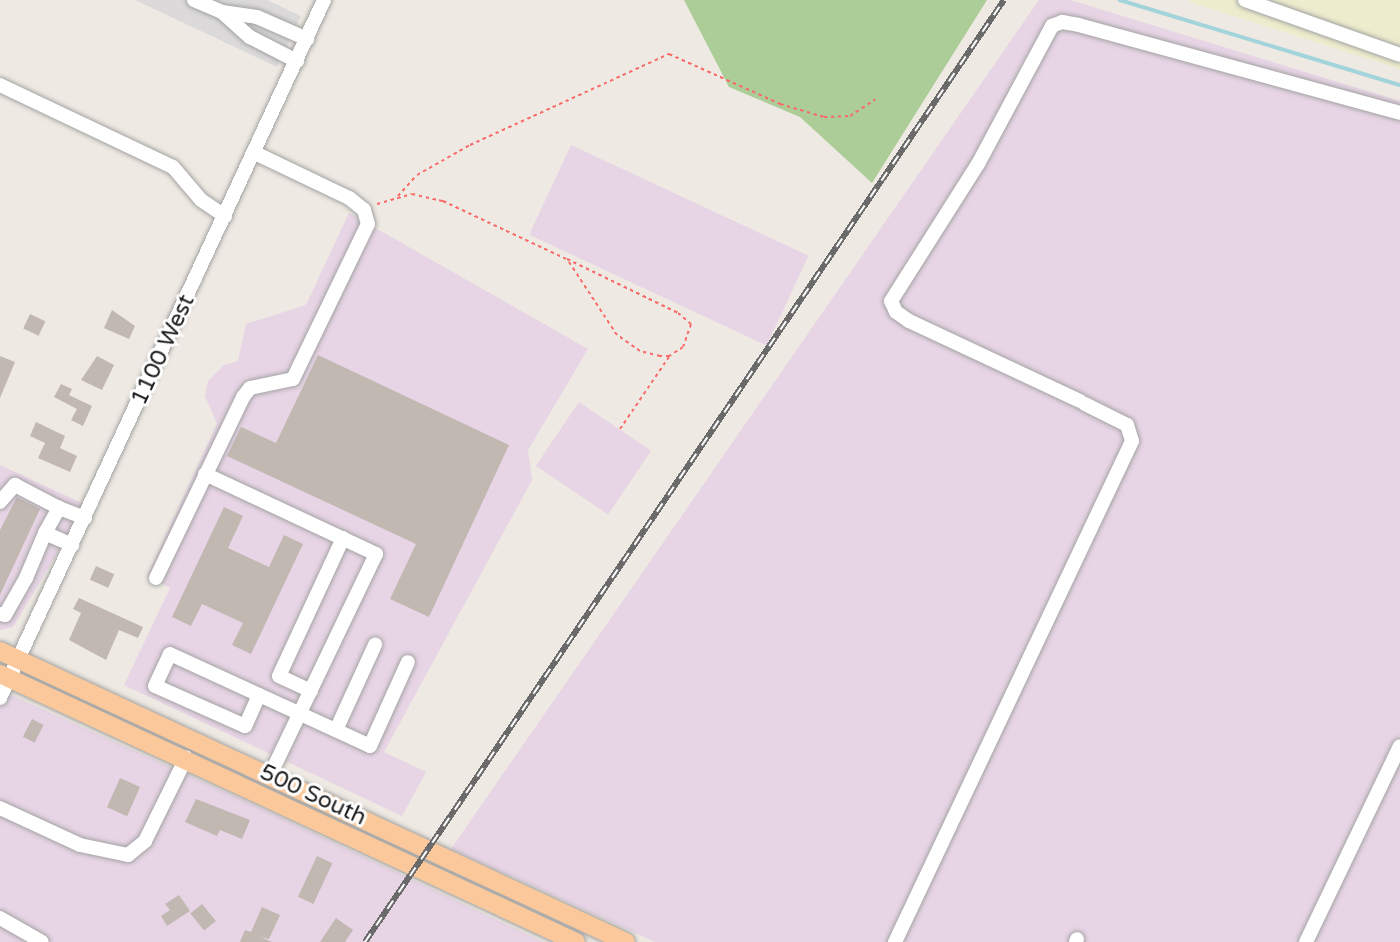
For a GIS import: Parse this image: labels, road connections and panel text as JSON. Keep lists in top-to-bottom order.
{
  "streets": {
    "main road": ["500 South"],
    "street": ["1100 West"]
  },
  "crossings": [
    ["1100 West", "500 South"]
  ]
}
